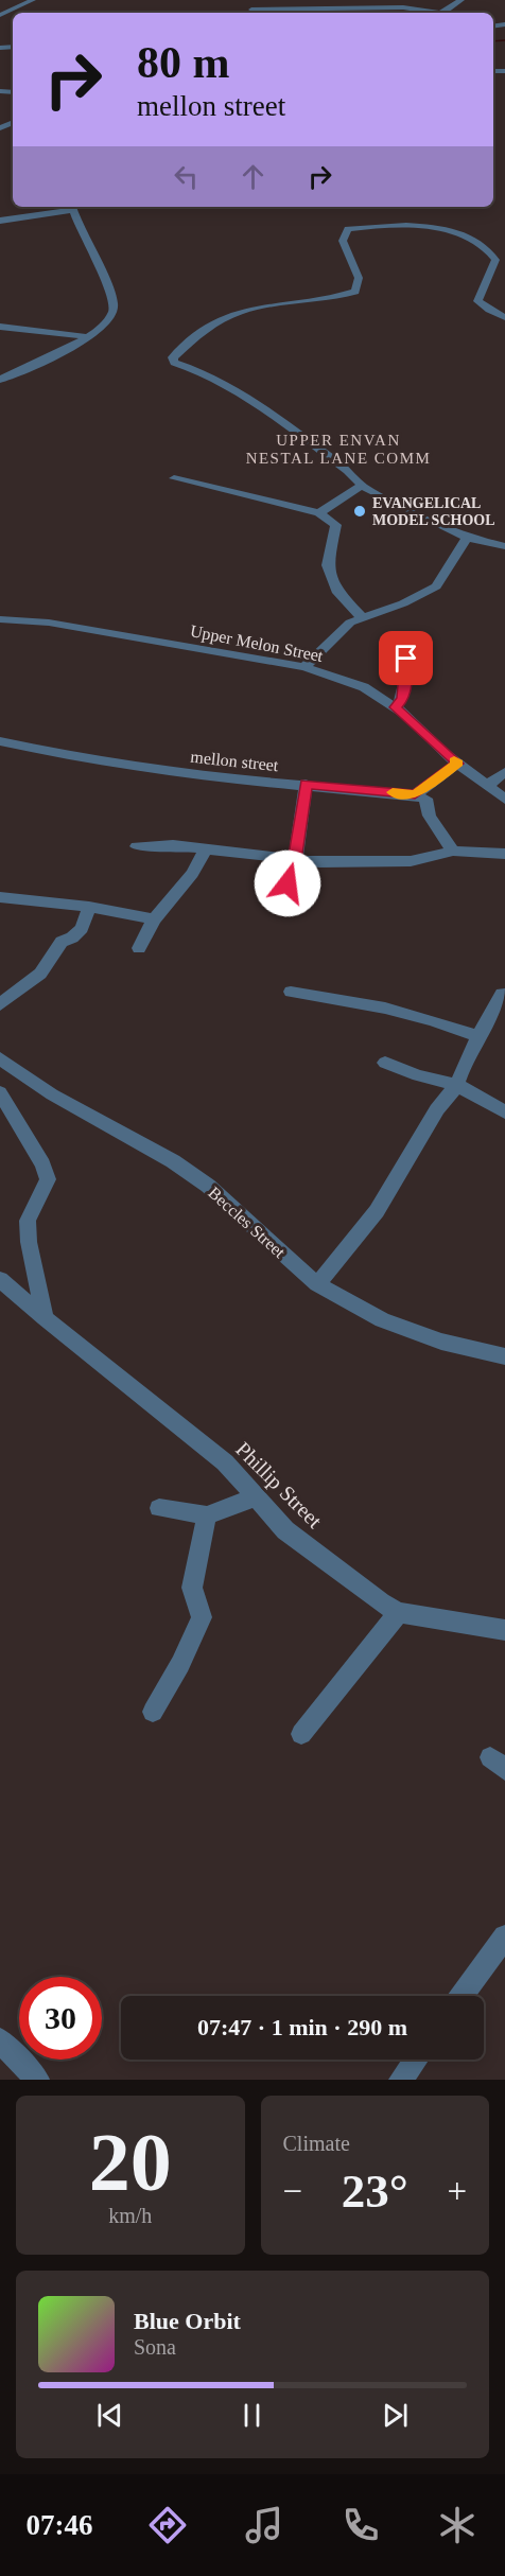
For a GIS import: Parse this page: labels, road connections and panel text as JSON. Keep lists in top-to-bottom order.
{
  "streets": {
    "street": [
      "Upper Melon Street",
      "mellon street",
      "Beccles Street",
      "Phillip Street"
    ]
  },
  "districts": ["UPPER ENVAN NESTAL LANE COMM"],
  "places": ["EVANGELICAL MODEL SCHOOL"],
  "page": {
    "turn": ["80 m", "mellon street"],
    "limit": "30",
    "trip": "07:47 · 1 min · 290 m",
    "tile": [
      ["20", "km/h"],
      "Climate"
    ],
    "heat": ["−", "23°", "+"],
    "song": ["Blue Orbit", "Sona"],
    "tabs": "07:46"
  }
}
